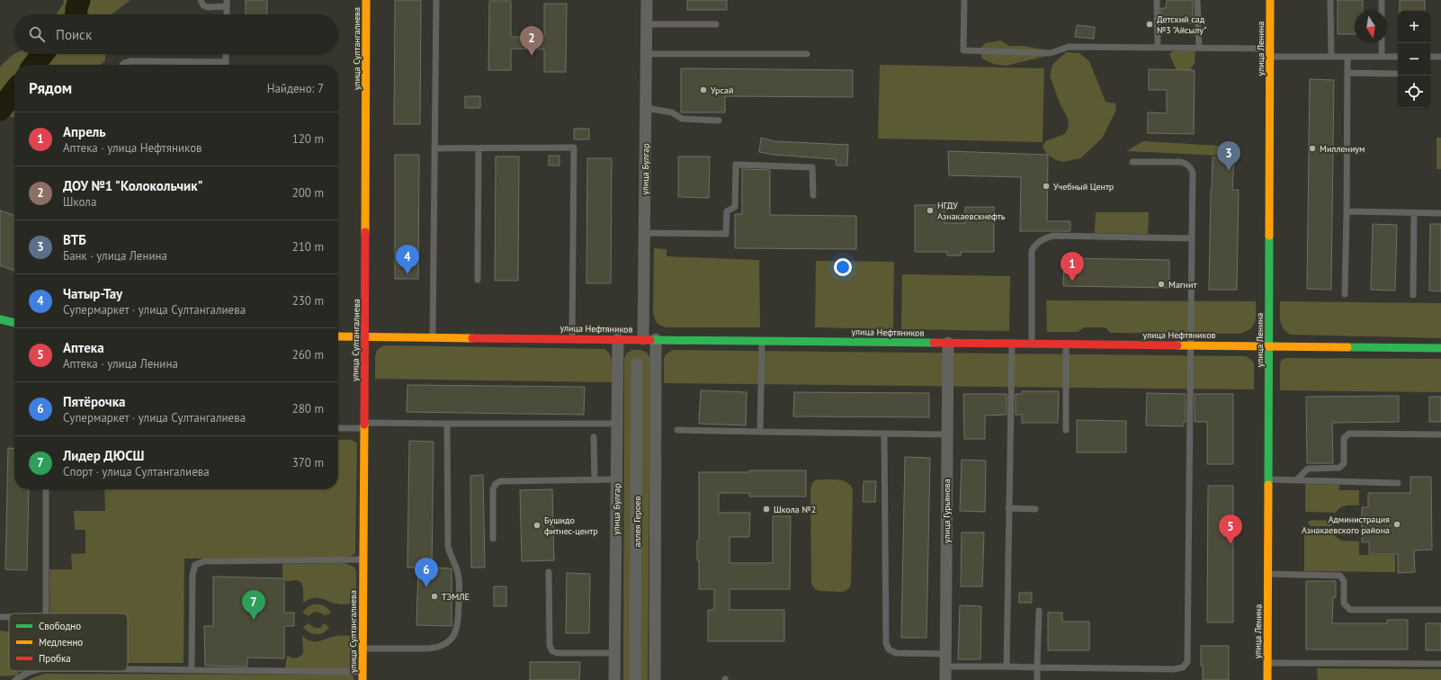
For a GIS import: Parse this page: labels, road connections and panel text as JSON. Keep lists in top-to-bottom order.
{
  "streets": {
    "street": [
      "улица Султангалиева",
      "улица Ленина",
      "улица Булгар",
      "улица Нефтяников",
      "улица Гурьянова",
      "аллея Героев"
    ]
  },
  "crossings": [
    ["улица Султангалиева", "улица Нефтяников"],
    ["улица Ленина", "улица Нефтяников"],
    ["улица Булгар", "улица Нефтяников"],
    ["улица Нефтяников", "улица Гурьянова"]
  ],
  "places": [
    "Детский сад №3 \"Айсылу\"",
    "Урсай",
    "Миллениум",
    "Учебный Центр",
    "НГДУ Азнакаевскнефть",
    "Магнит",
    "Школа №2",
    "Администрация Азнакаевского района",
    "Бушидо фитнес-центр",
    "ТЭМЛЕ"
  ],
  "legend": ["Свободно", "Медленно", "Пробка"],
  "north": "bottom",
  "page": {
    "map_buttons": ["+", "−"],
    "search": "Поиск",
    "pins": [
      "2",
      "3",
      "4",
      "1",
      "5",
      "6",
      "7"
    ],
    "heading": ["Рядом", "Найдено: 7"],
    "list": [
      {
        "mark": "1",
        "name": "Апрель",
        "note": "Аптека · улица Нефтяников",
        "value": "120 m"
      },
      {
        "mark": "2",
        "name": "ДОУ №1 \"Колокольчик\"",
        "note": "Школа",
        "value": "200 m"
      },
      {
        "mark": "3",
        "name": "ВТБ",
        "note": "Банк · улица Ленина",
        "value": "210 m"
      },
      {
        "mark": "4",
        "name": "Чатыр-Тау",
        "note": "Супермаркет · улица Султангалиева",
        "value": "230 m"
      },
      {
        "mark": "5",
        "name": "Аптека",
        "note": "Аптека · улица Ленина",
        "value": "260 m"
      },
      {
        "mark": "6",
        "name": "Пятёрочка",
        "note": "Супермаркет · улица Султангалиева",
        "value": "280 m"
      },
      {
        "mark": "7",
        "name": "Лидер ДЮСШ",
        "note": "Спорт · улица Султангалиева",
        "value": "370 m"
      }
    ]
  }
}
